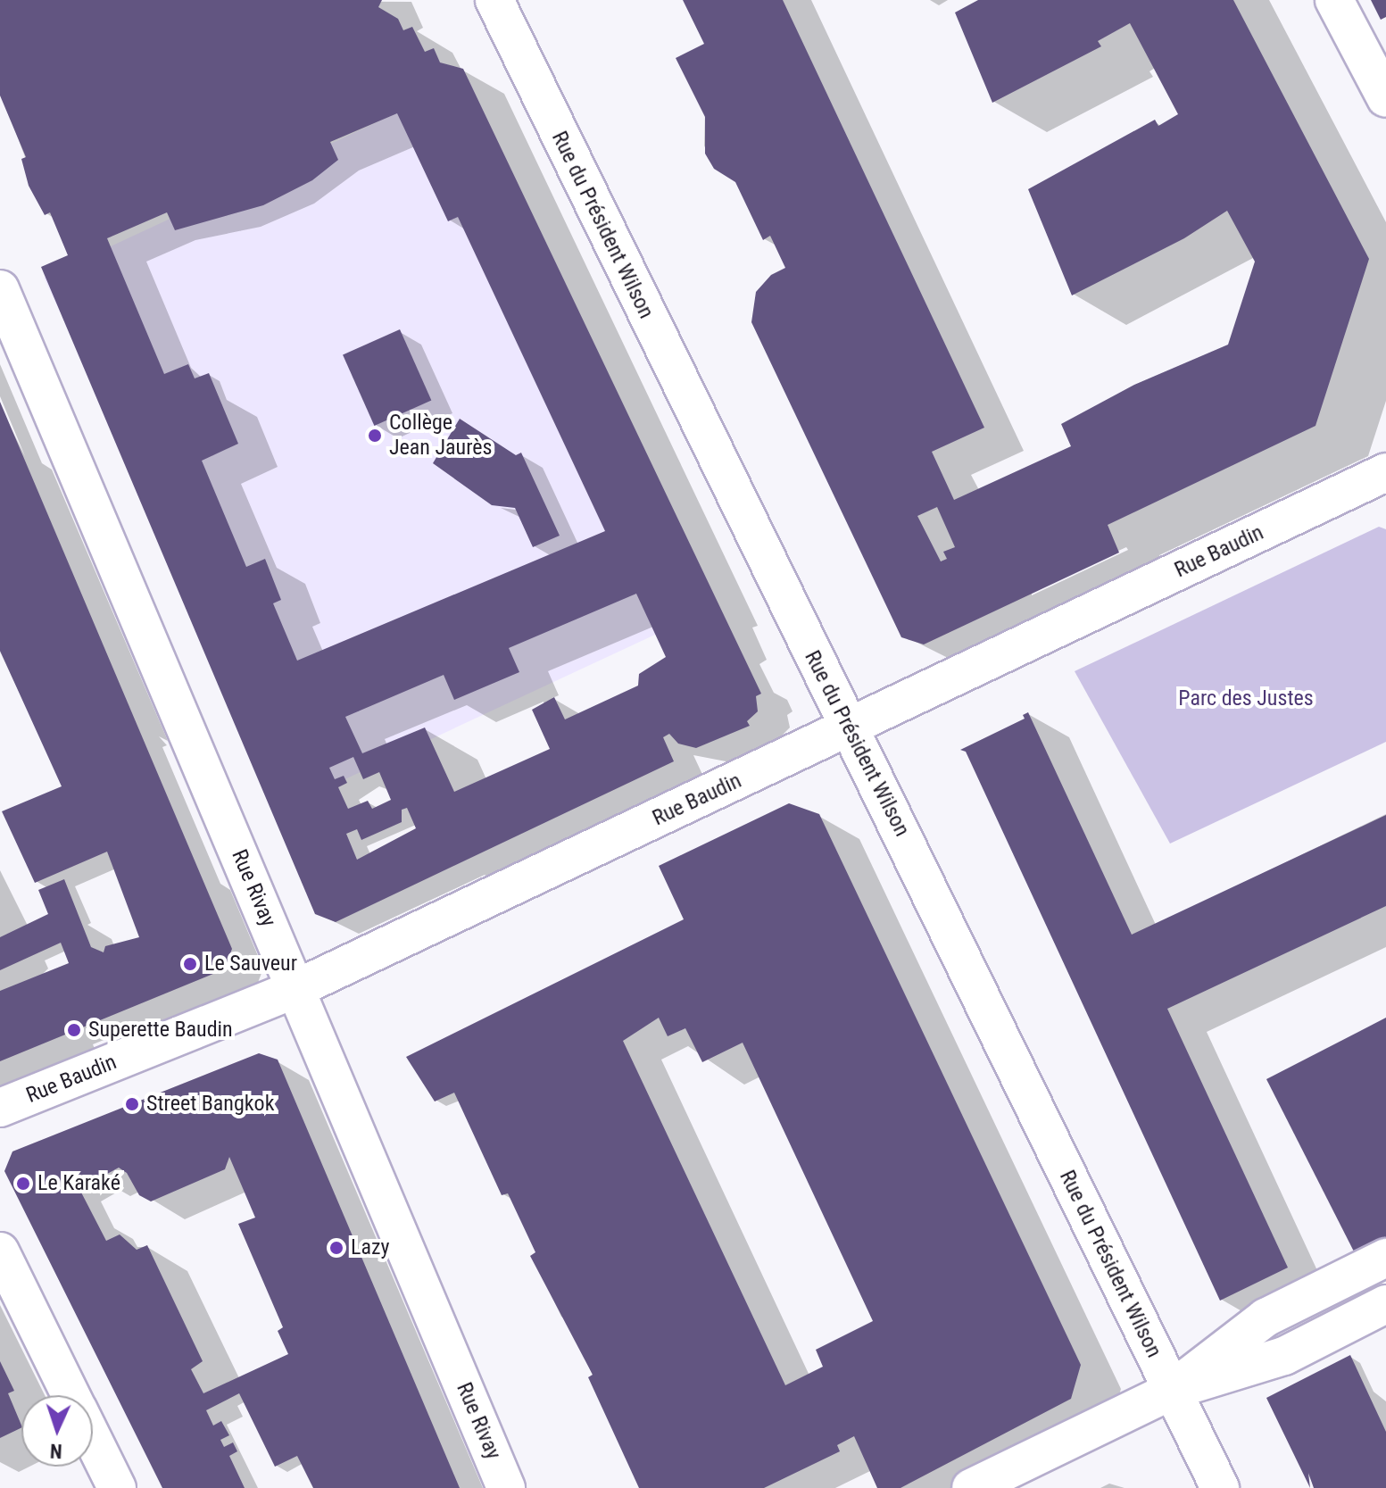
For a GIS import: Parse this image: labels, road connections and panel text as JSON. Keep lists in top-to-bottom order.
{
  "streets": {
    "street": ["Rue du Président Wilson", "Rue Baudin", "Rue Rivay"]
  },
  "crossings": [
    ["Rue du Président Wilson", "Rue Baudin"],
    ["Rue Baudin", "Rue Rivay"]
  ],
  "parks": ["Parc des Justes"],
  "places": [
    "Collège Jean Jaurès",
    "Le Sauveur",
    "Superette Baudin",
    "Street Bangkok",
    "Le Karaké",
    "Lazy"
  ],
  "north": "bottom"
}
